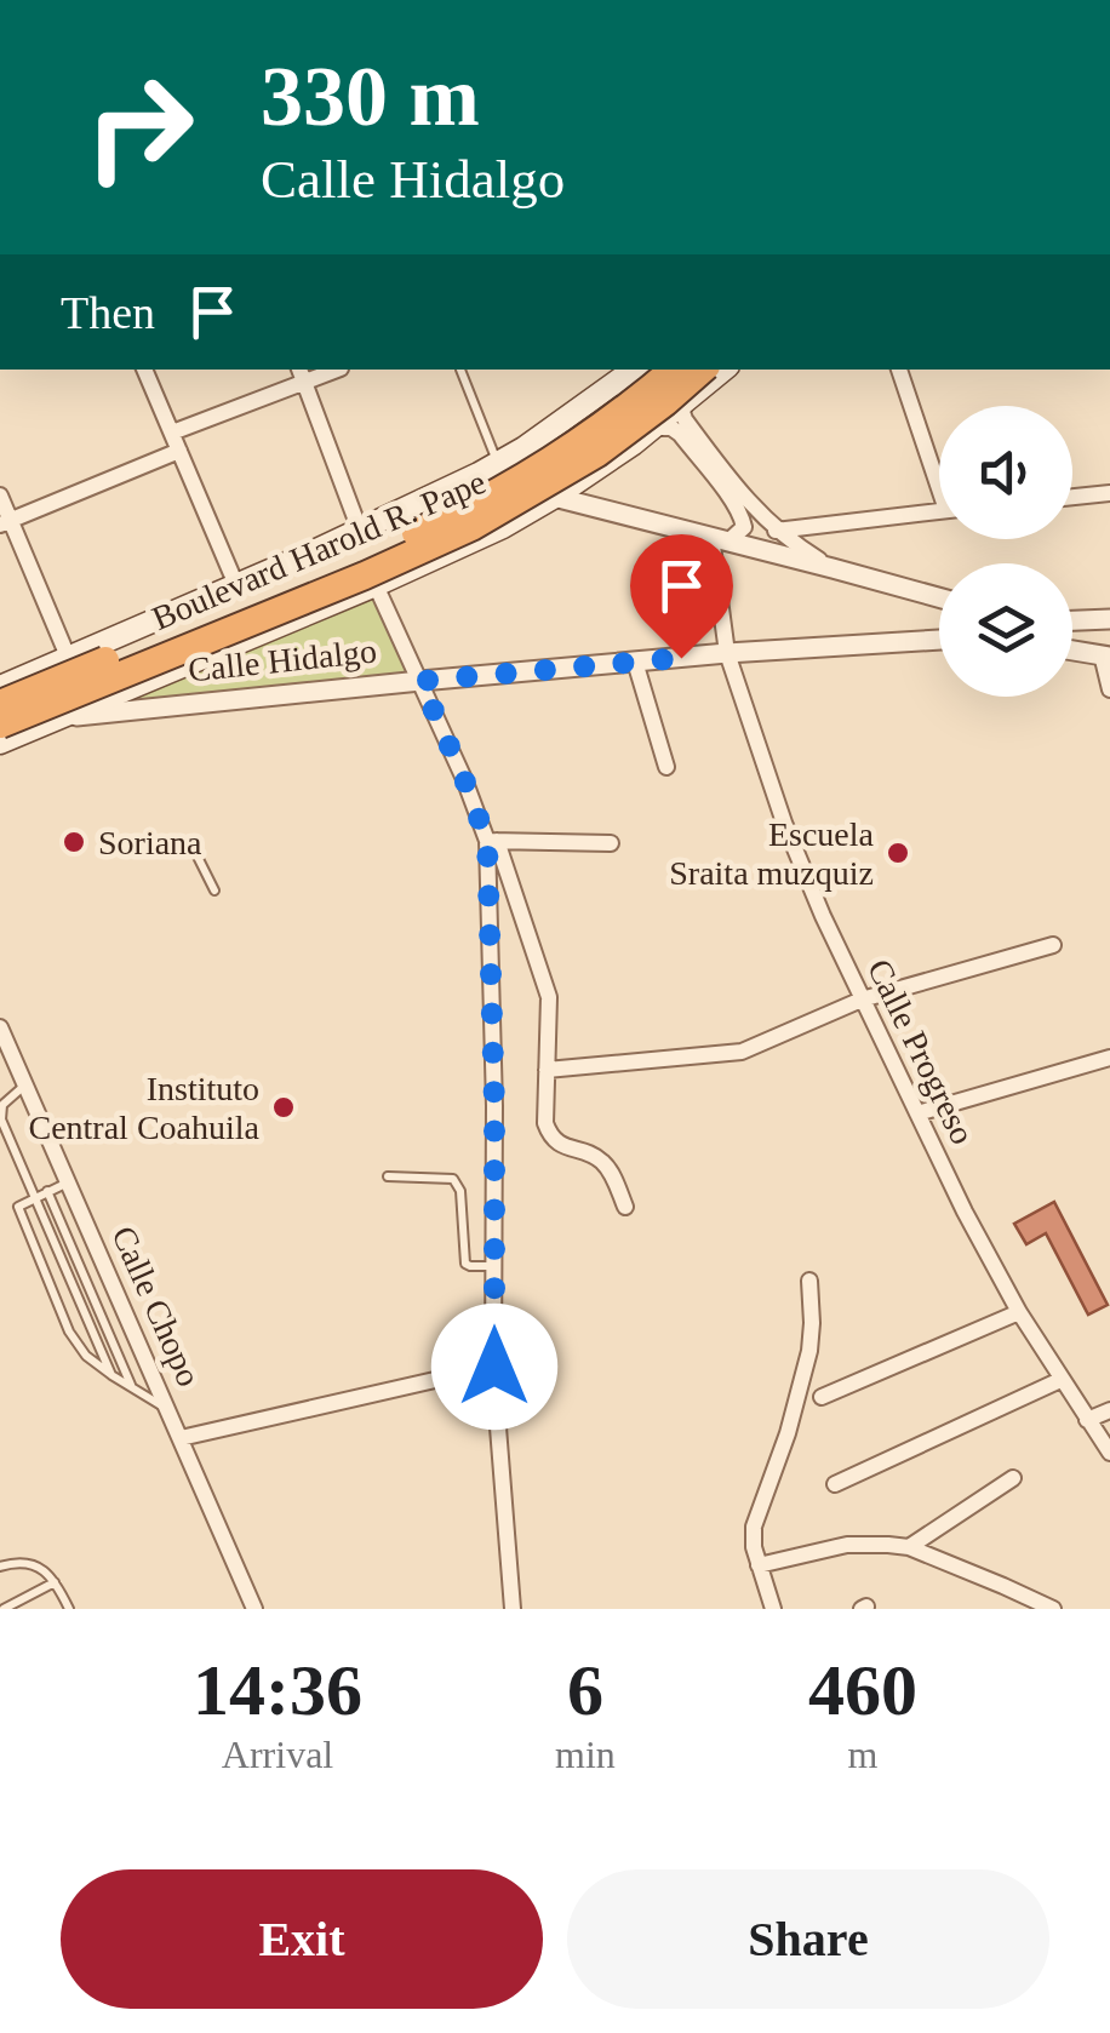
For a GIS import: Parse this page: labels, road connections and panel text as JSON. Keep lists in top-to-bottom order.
{
  "streets": {
    "highway": ["Boulevard Harold R. Pape"],
    "street": ["Calle Hidalgo", "Calle Progreso", "Calle Chopo"]
  },
  "crossings": [
    ["Calle Hidalgo", "Calle Progreso"]
  ],
  "places": ["Soriana", "Escuela Sraita muzquiz", "Instituto Central Coahuila"],
  "page": {
    "turn": ["330 m", "Calle Hidalgo"],
    "then": "Then",
    "eta": [
      "14:36",
      "Arrival",
      "6",
      "min",
      "460",
      "m"
    ],
    "buttons": ["Exit", "Share"]
  }
}
